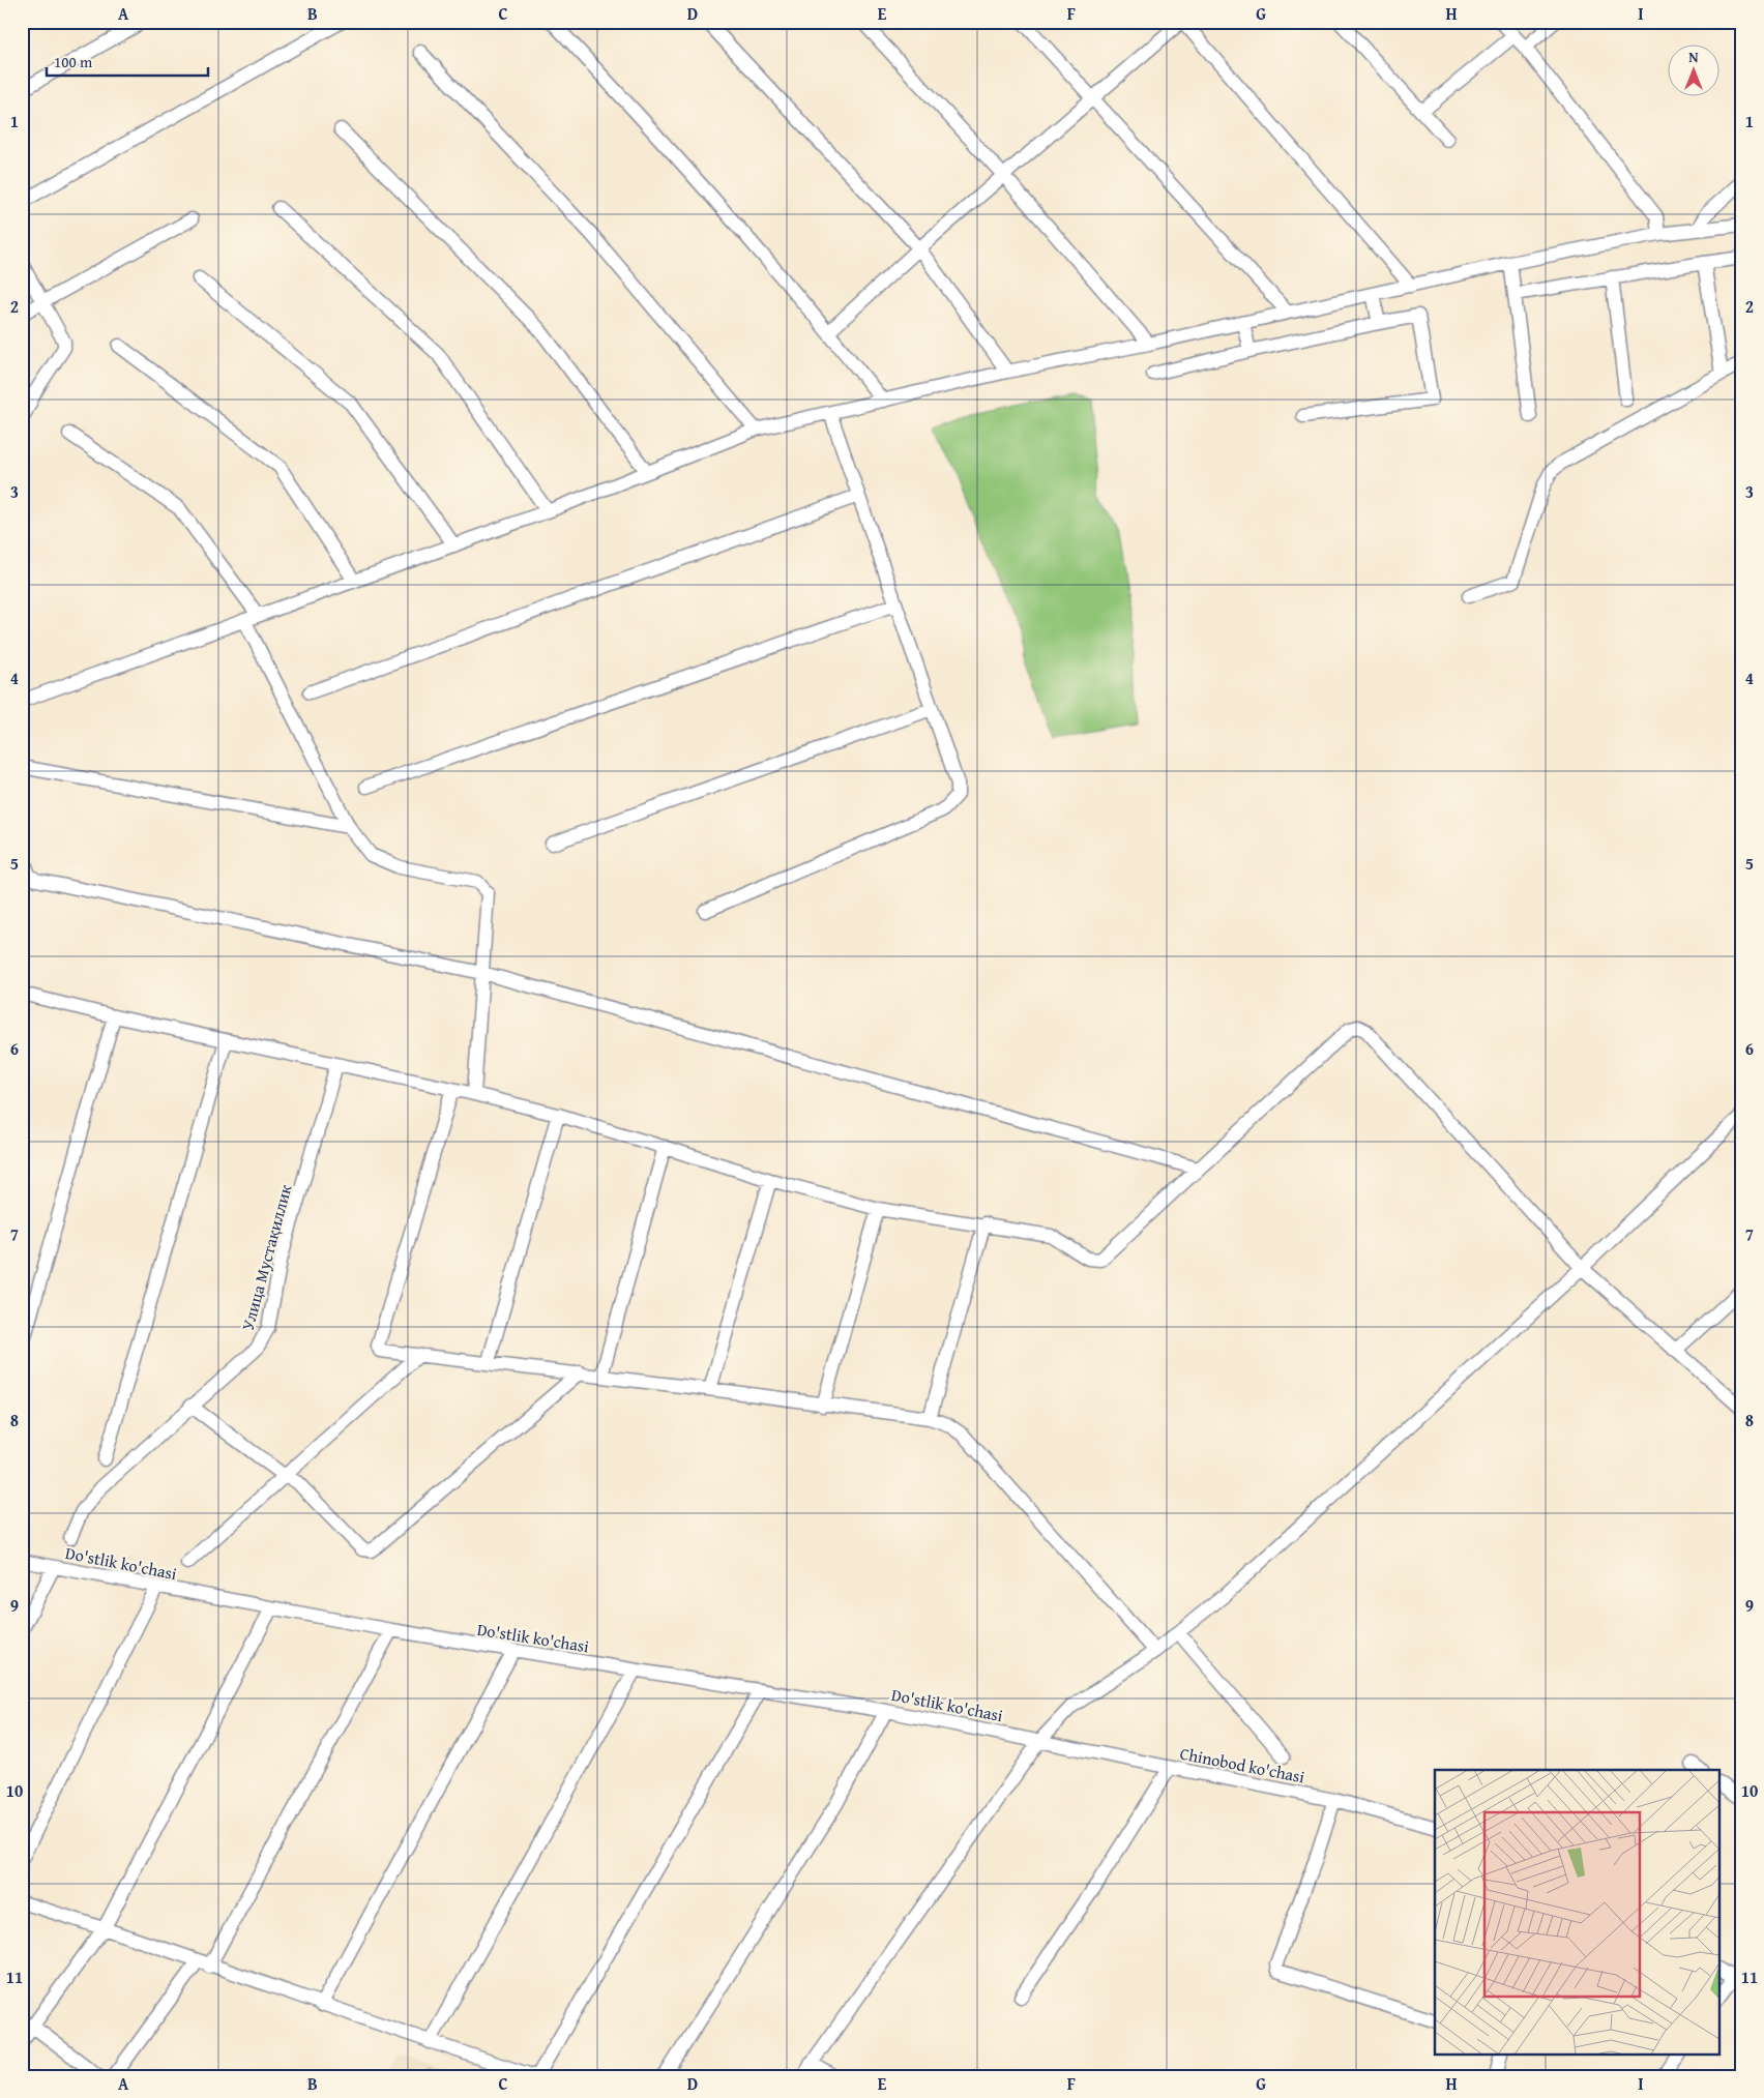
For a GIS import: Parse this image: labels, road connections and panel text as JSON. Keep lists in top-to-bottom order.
{
  "streets": {
    "street": ["Улица Мустақиллик", "Do'stlik ko'chasi", "Chinobod ko'chasi"]
  },
  "crossings": [
    ["Do'stlik ko'chasi", "Chinobod ko'chasi"]
  ],
  "scale_bar": "100 m",
  "north": "top",
  "grid": {
    "columns": [
      "A",
      "B",
      "C",
      "D",
      "E",
      "F",
      "G",
      "H",
      "I"
    ],
    "rows": [
      "1",
      "2",
      "3",
      "4",
      "5",
      "6",
      "7",
      "8",
      "9",
      "10",
      "11"
    ]
  }
}
